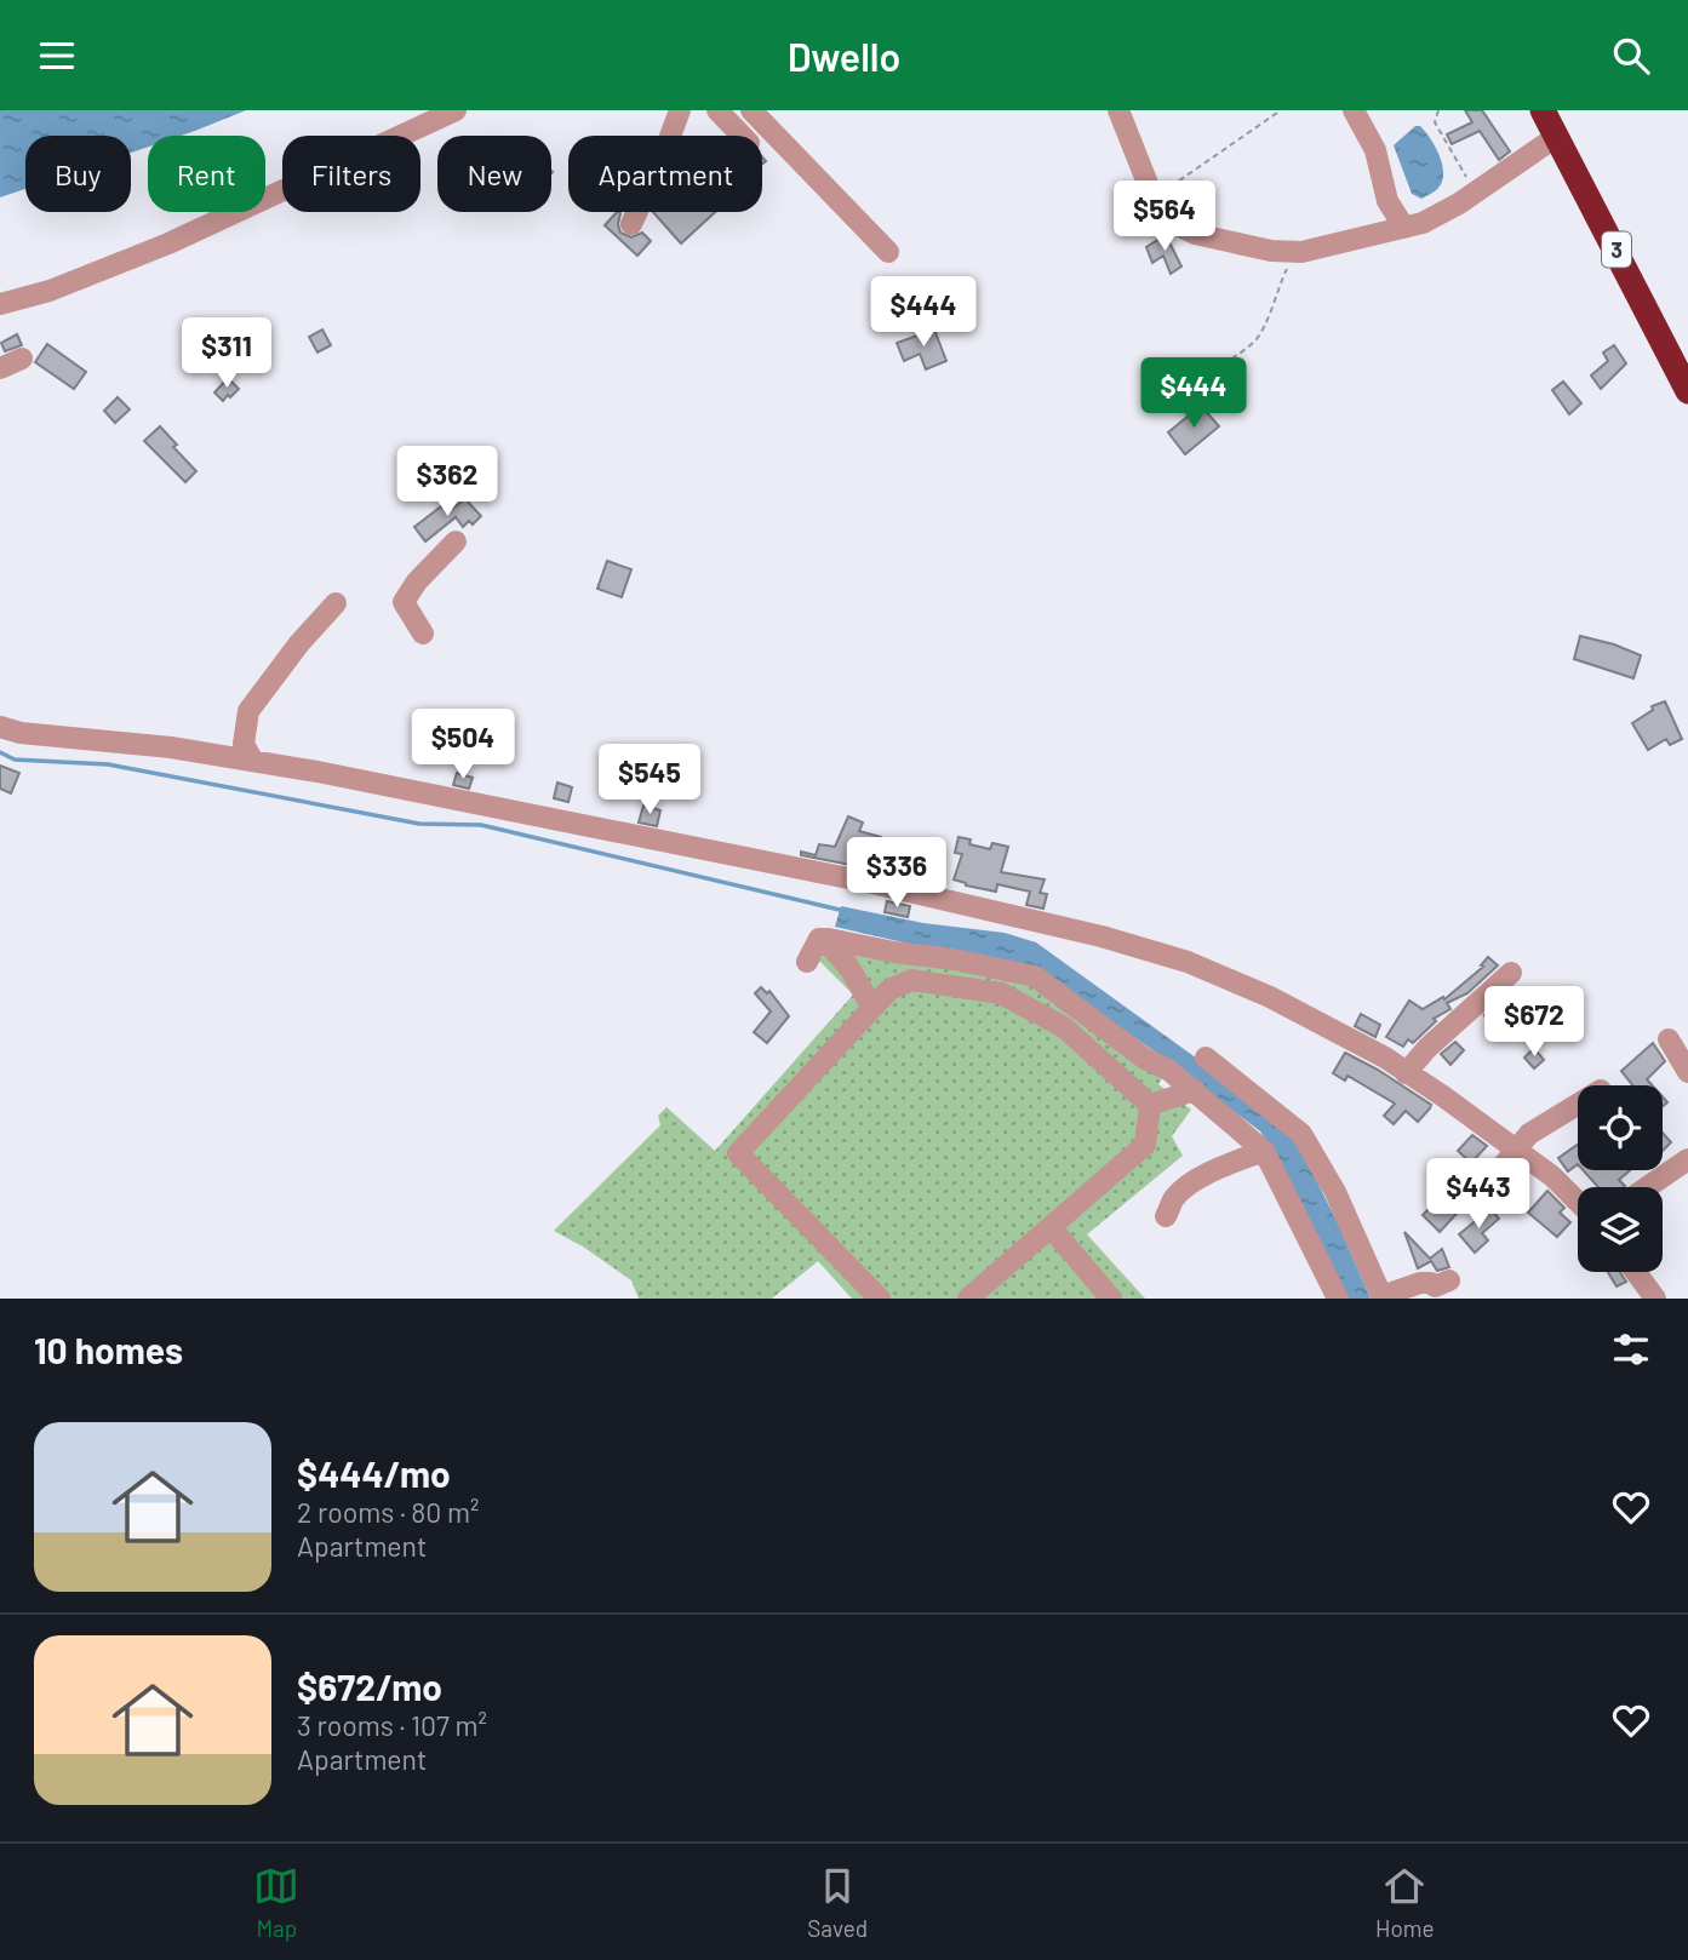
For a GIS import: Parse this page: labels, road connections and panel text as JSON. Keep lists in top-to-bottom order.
{
  "streets": {
    "highway": ["3"]
  },
  "page": {
    "header": "Dwello",
    "chip": [
      "Buy",
      "Rent",
      "Filters",
      "New",
      "Apartment"
    ],
    "price": [
      "$564",
      "$444",
      "$311",
      "$444",
      "$362",
      "$504",
      "$545",
      "$336",
      "$672",
      "$443"
    ],
    "heading": "10 homes",
    "list": [
      {
        "name": "$444/mo",
        "note": "2 rooms · 80 m² · Apartment"
      },
      {
        "name": "$672/mo",
        "note": "3 rooms · 107 m² · Apartment"
      }
    ],
    "tabs": ["Map", "Saved", "Home"]
  }
}
